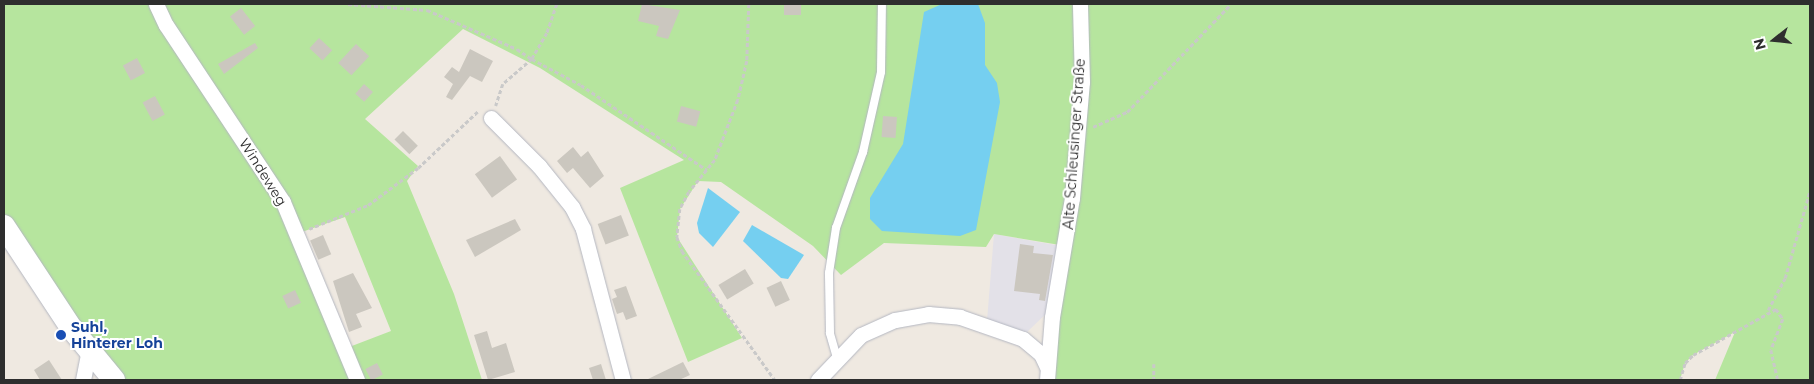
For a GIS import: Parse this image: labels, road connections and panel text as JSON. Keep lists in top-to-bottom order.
{
  "streets": {
    "street": ["Alte Schleusinger Straße", "Windeweg"]
  },
  "places": ["Suhl, Hinterer Loh"],
  "north": "left"
}
